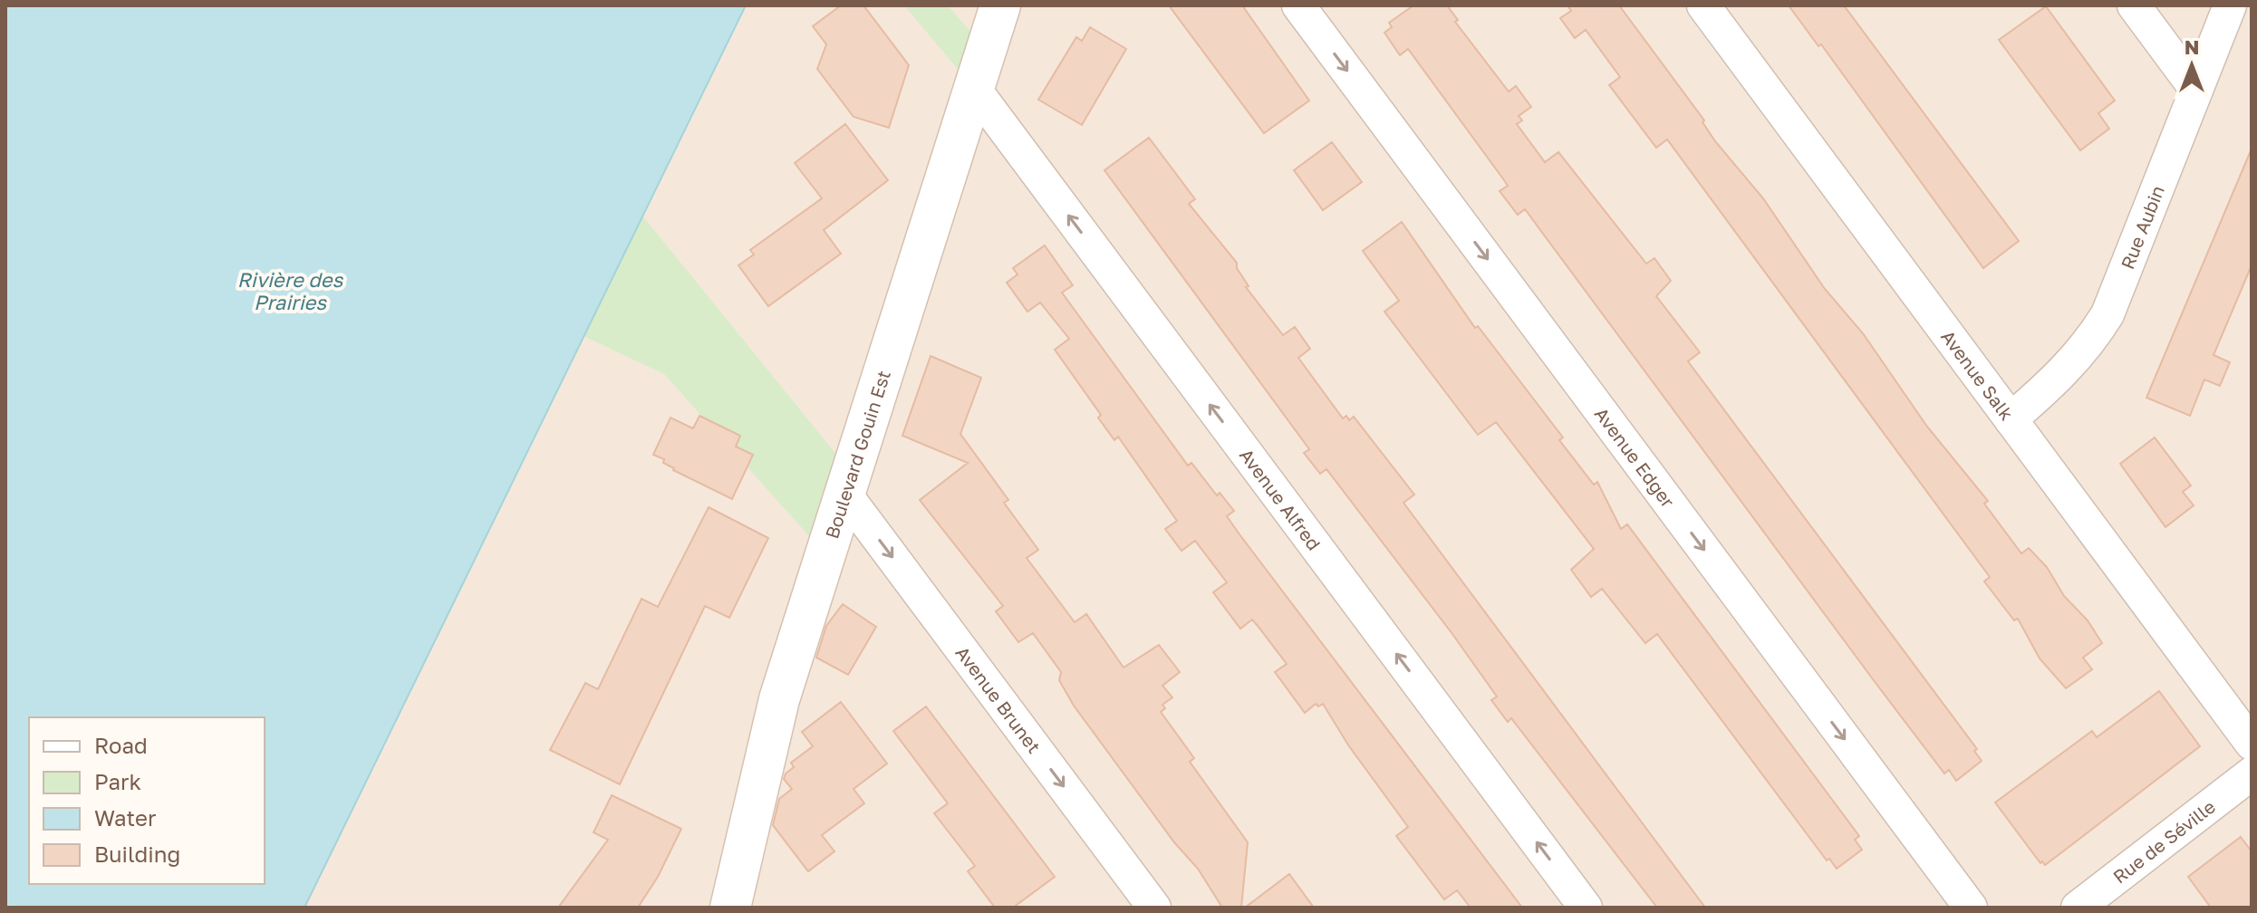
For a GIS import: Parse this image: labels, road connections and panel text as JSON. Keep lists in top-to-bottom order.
{
  "streets": {
    "street": [
      "Rue Aubin",
      "Avenue Salk",
      "Boulevard Gouin Est",
      "Avenue Edger",
      "Avenue Alfred",
      "Avenue Brunet",
      "Rue de Séville"
    ]
  },
  "crossings": [
    ["Rue Aubin", "Avenue Salk"],
    ["Boulevard Gouin Est", "Avenue Alfred"],
    ["Boulevard Gouin Est", "Avenue Brunet"]
  ],
  "one_way": ["Avenue Edger", "Avenue Alfred", "Avenue Brunet"],
  "water": ["Rivière des Prairies"],
  "legend": [
    "Road",
    "Park",
    "Water",
    "Building"
  ],
  "north": "top"
}
